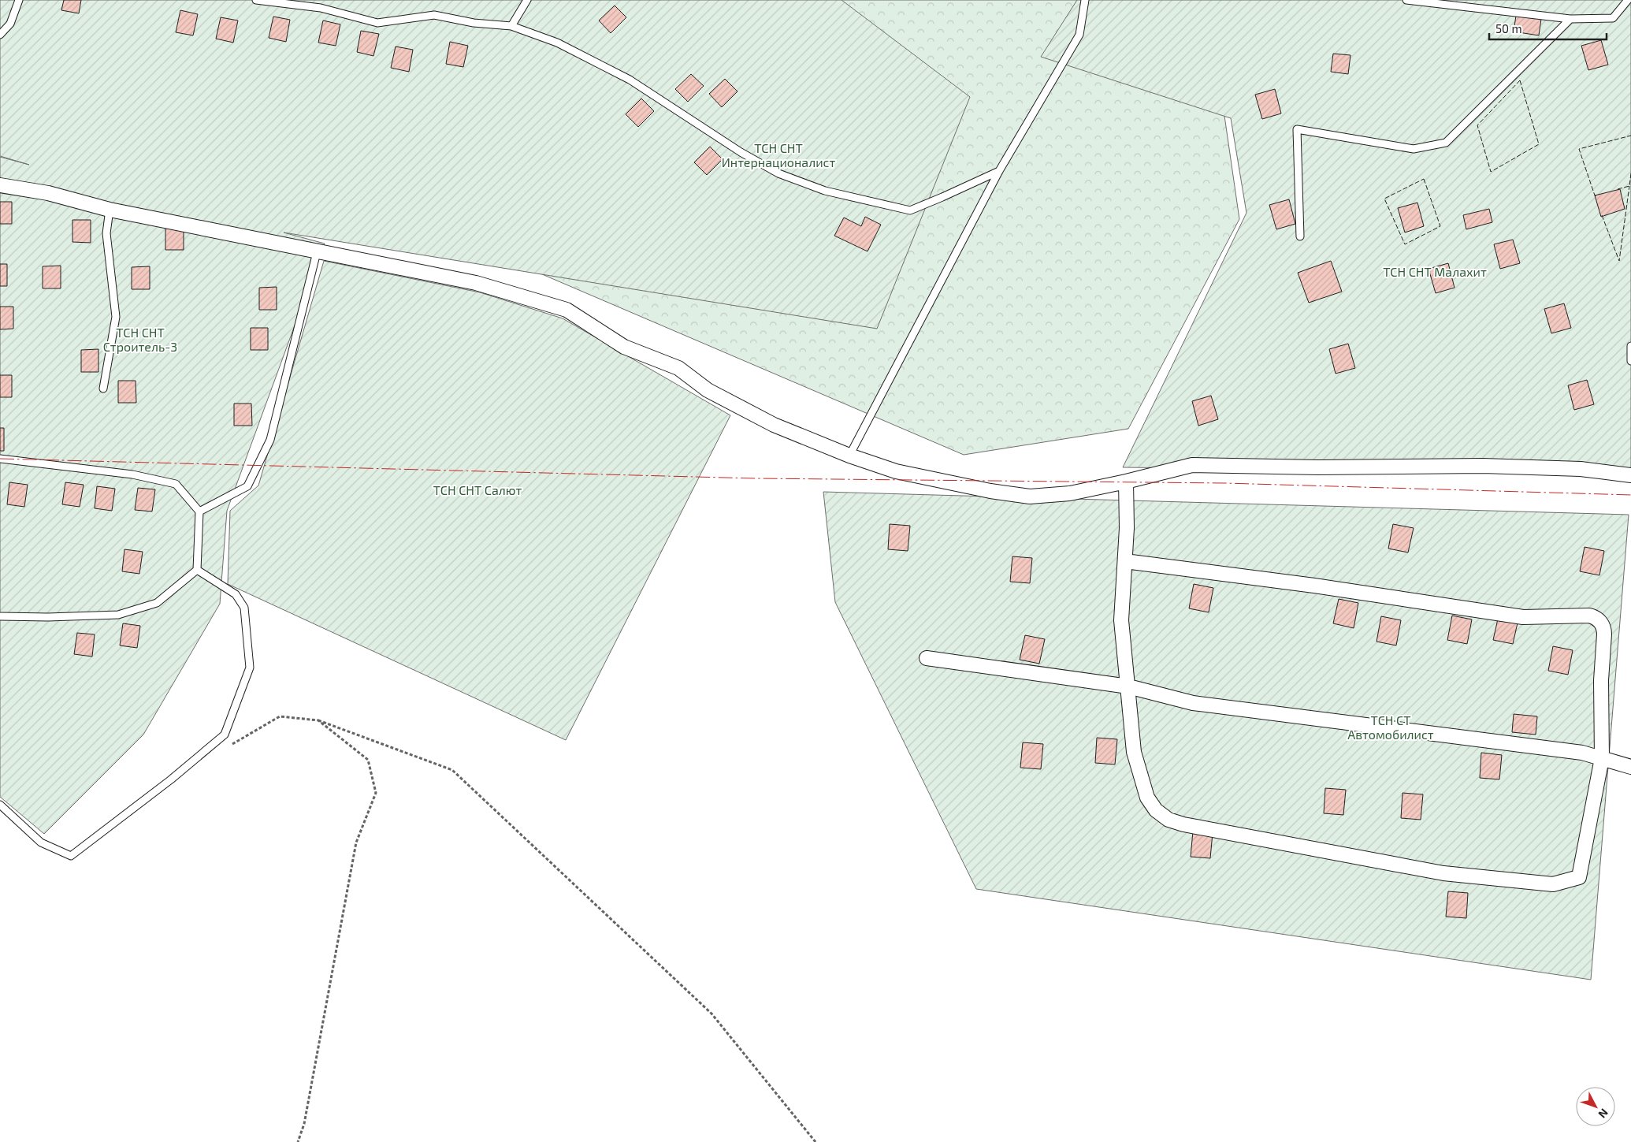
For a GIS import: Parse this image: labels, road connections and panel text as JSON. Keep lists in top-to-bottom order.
{
  "parks": [
    "ТСН СНТ Интернационалист",
    "ТСН СНТ Малахит",
    "ТСН СНТ Строитель-3",
    "ТСН СНТ Салют",
    "ТСН СТ Автомобилист"
  ],
  "scale_bar": "50 m",
  "north": "bottom right"
}
